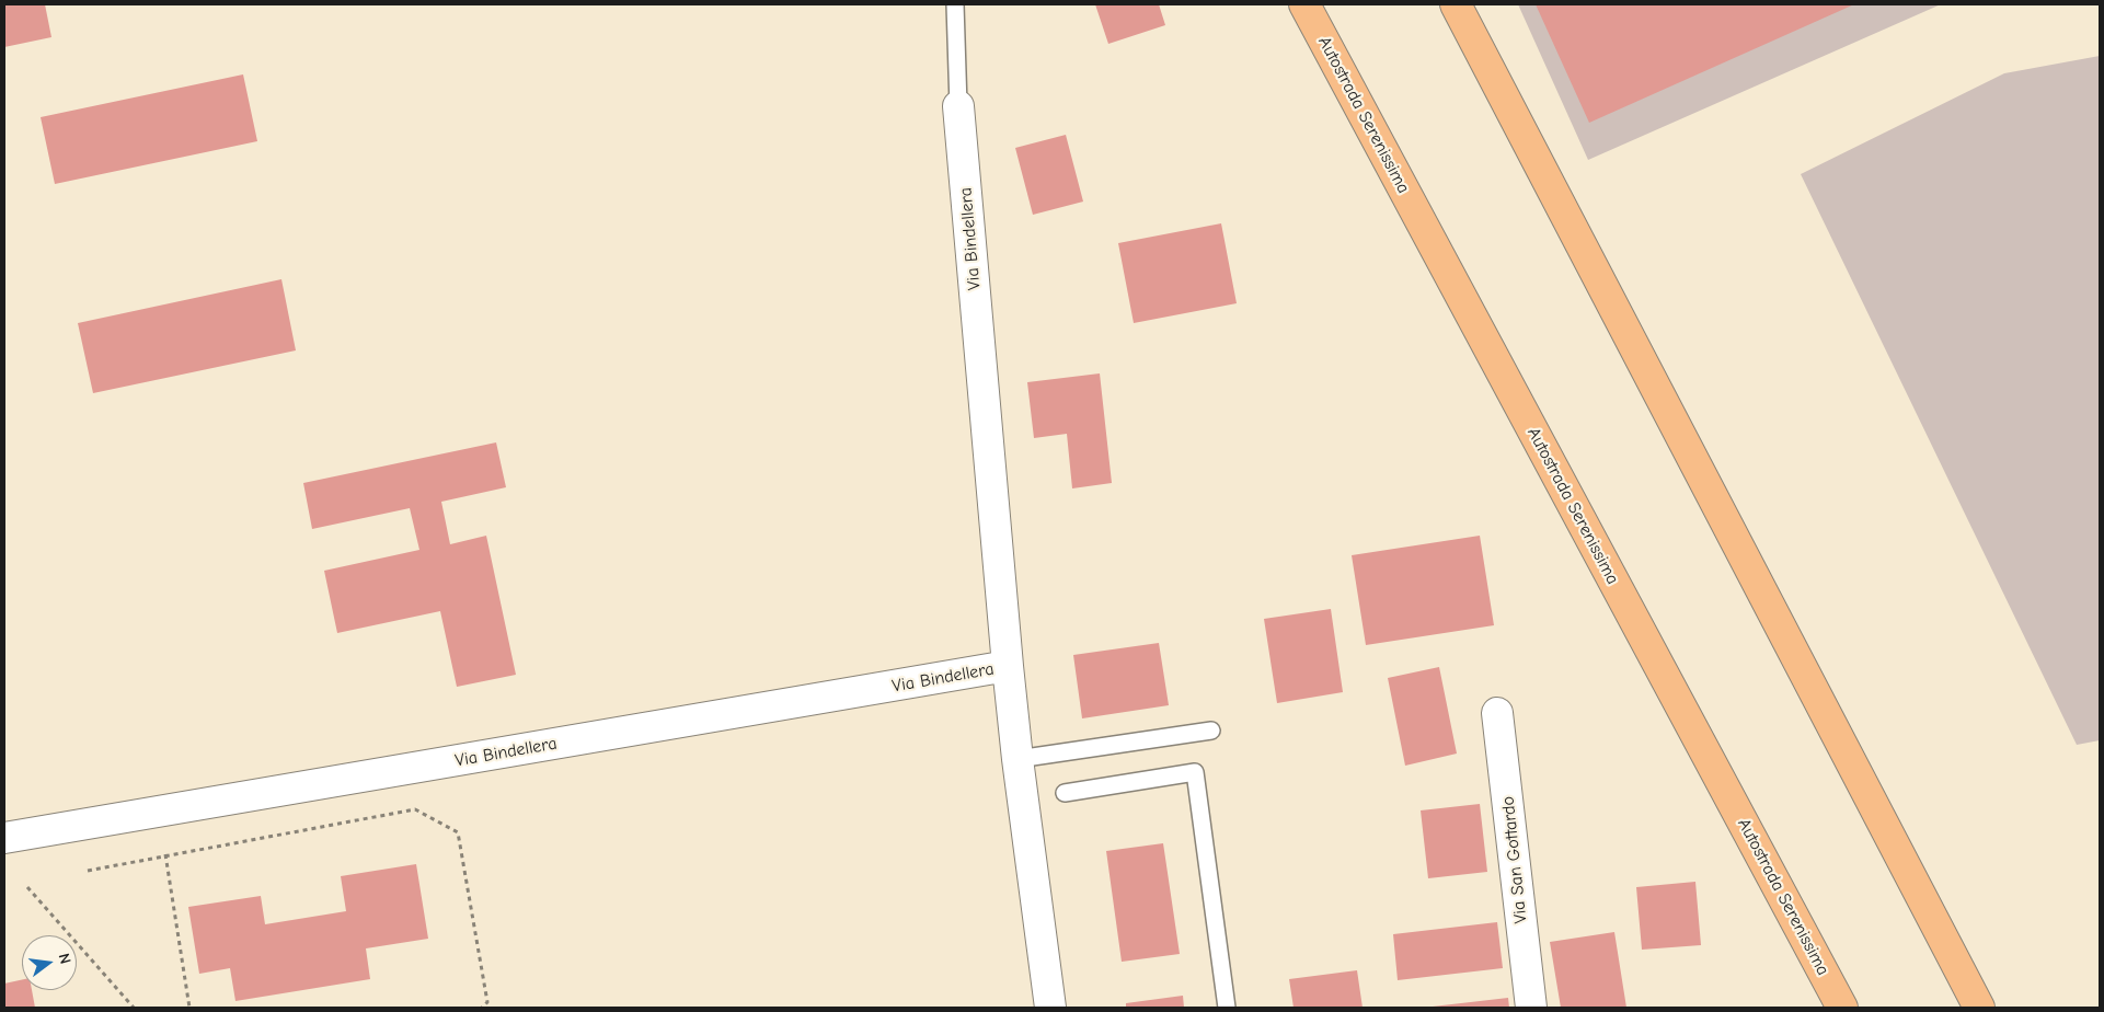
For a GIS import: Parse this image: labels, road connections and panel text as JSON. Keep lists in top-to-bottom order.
{
  "streets": {
    "highway": ["Autostrada Serenissima"],
    "street": ["Via Bindellera", "Via San Gottardo"]
  },
  "north": "right"
}
